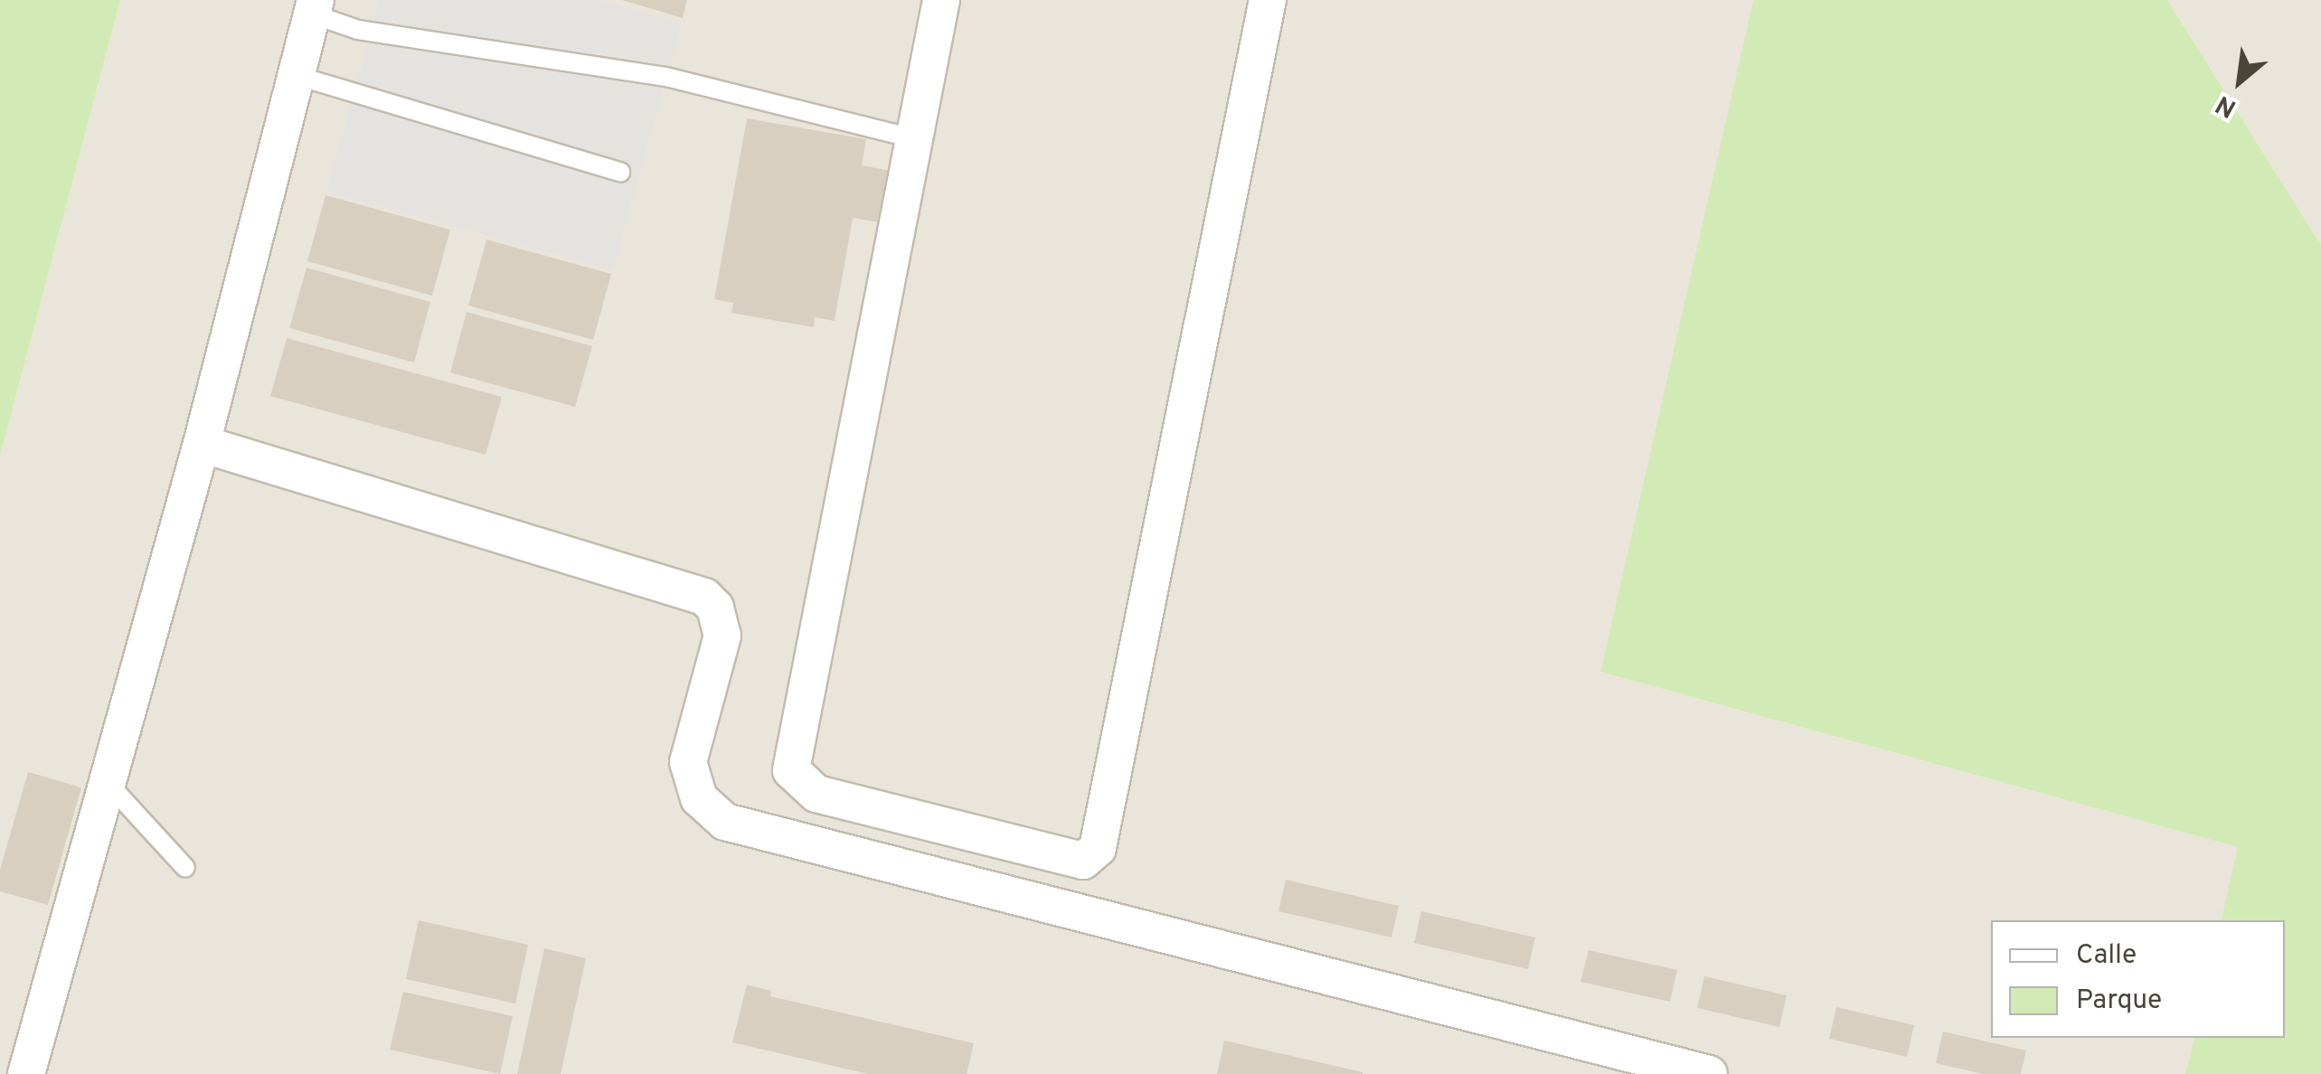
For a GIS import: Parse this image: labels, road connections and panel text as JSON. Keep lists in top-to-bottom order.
{
  "legend": ["Calle", "Parque"],
  "north": "bottom left"
}
